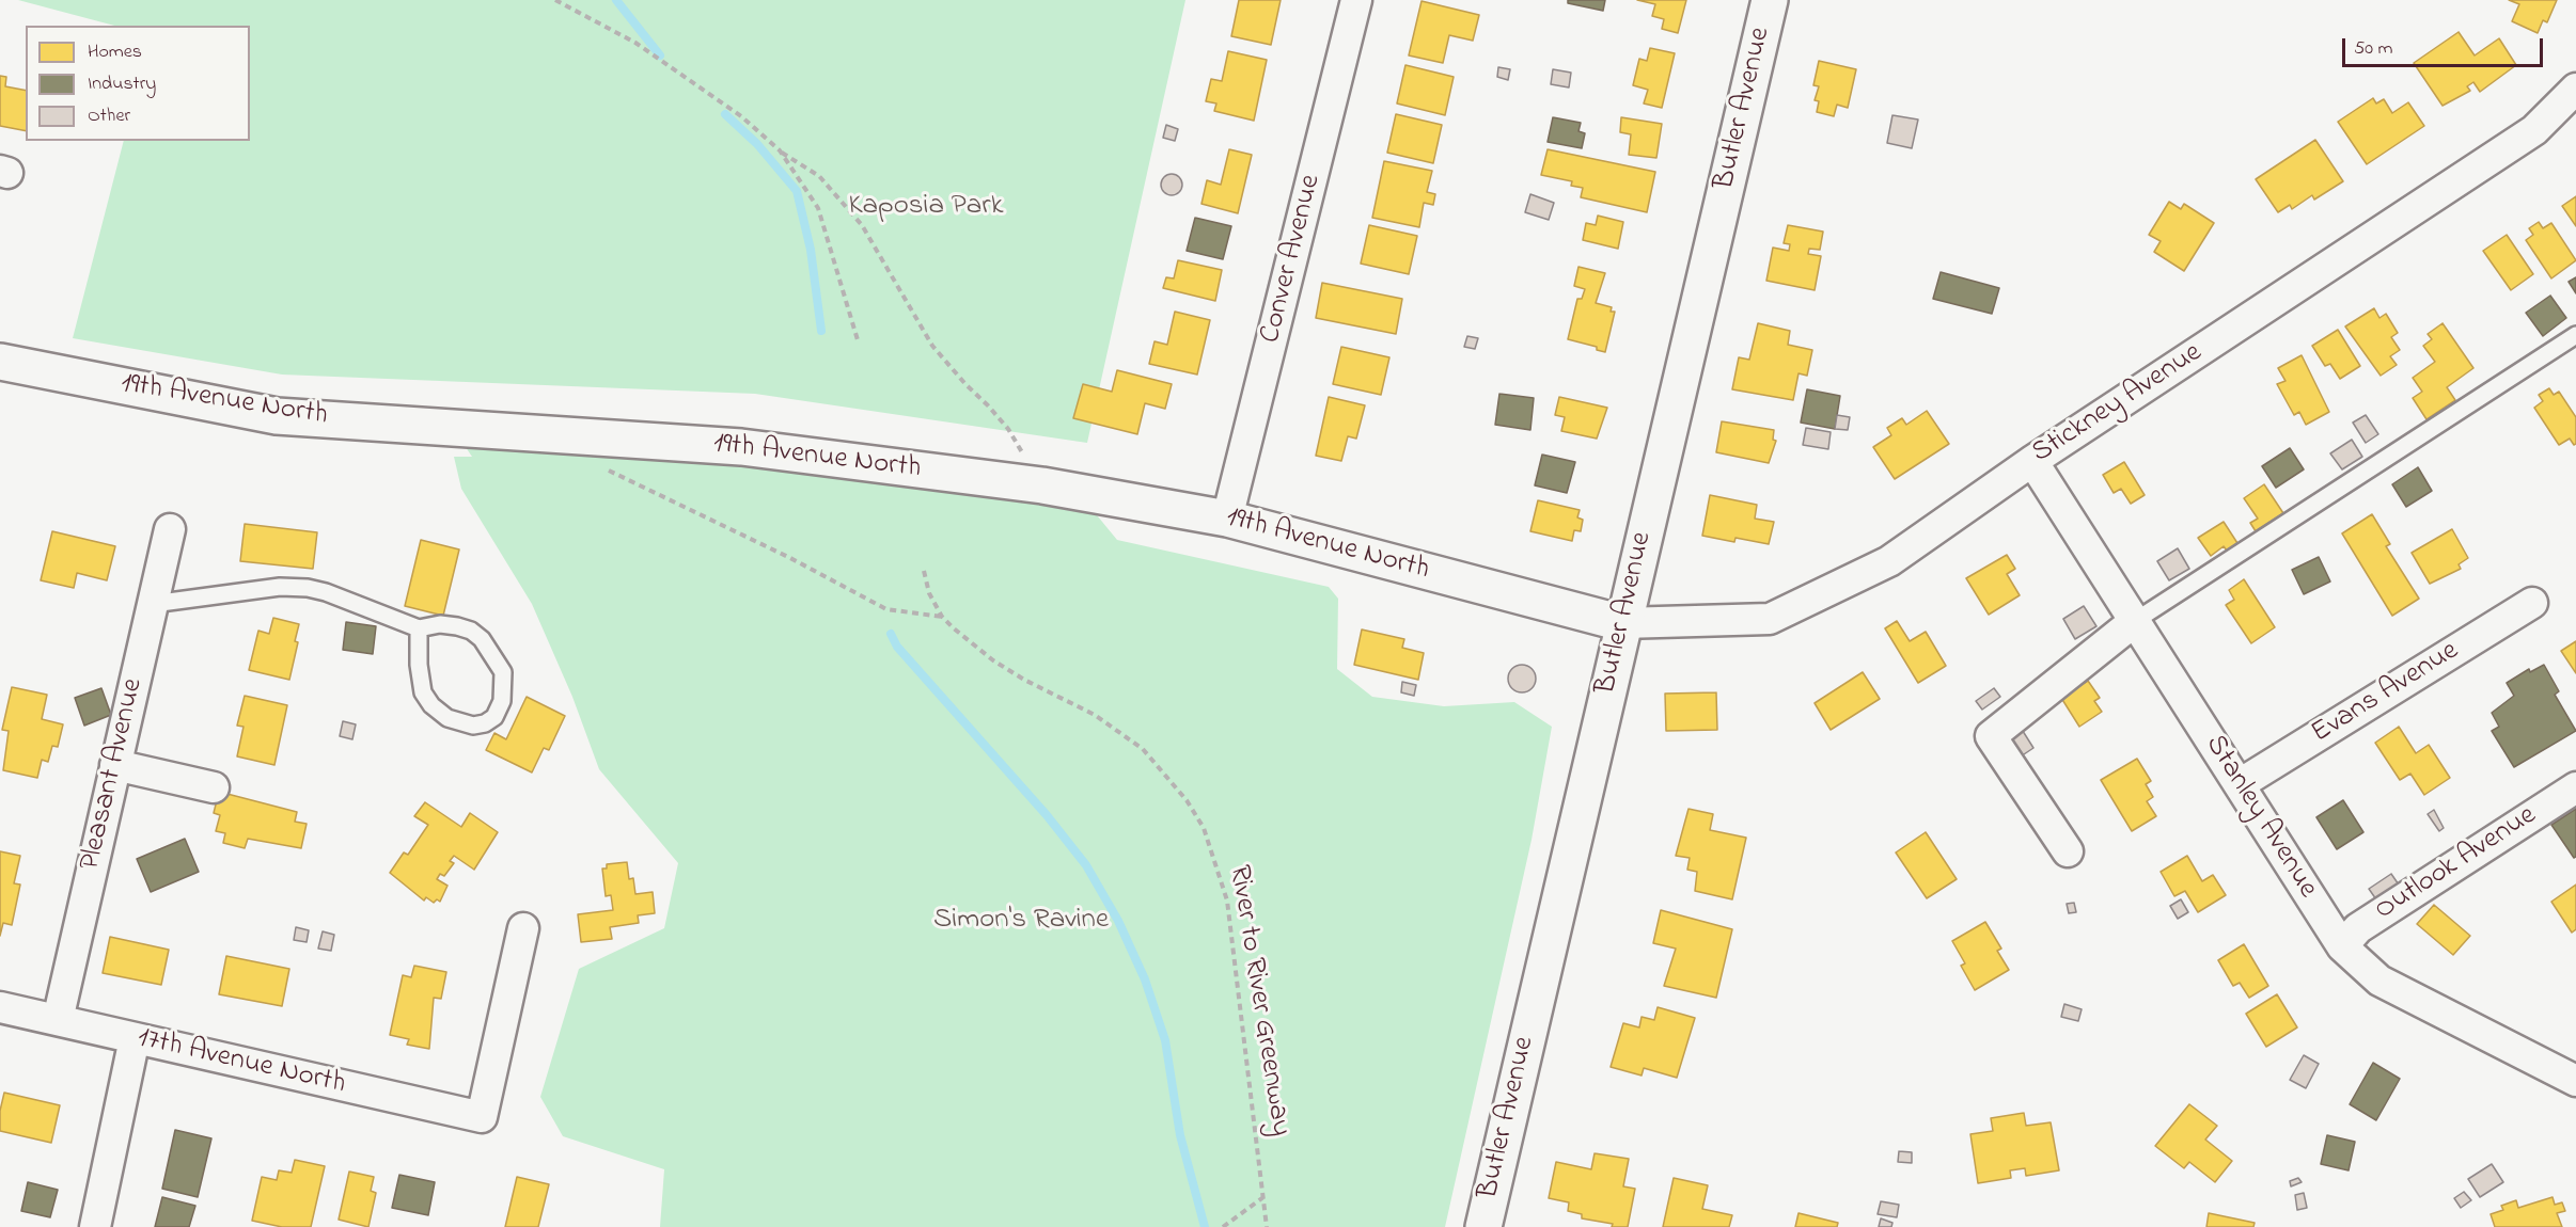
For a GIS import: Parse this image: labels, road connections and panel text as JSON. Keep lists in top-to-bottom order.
{
  "streets": {
    "street": [
      "Butler Avenue",
      "Conver Avenue",
      "19th Avenue North",
      "Stickney Avenue",
      "Evans Avenue",
      "Pleasant Avenue",
      "Stanley Avenue",
      "Outlook Avenue",
      "17th Avenue North"
    ],
    "path": ["River to River Greenway"]
  },
  "crossings": [
    ["Butler Avenue", "19th Avenue North"],
    ["Butler Avenue", "Stickney Avenue"],
    ["Conver Avenue", "19th Avenue North"],
    ["19th Avenue North", "Stickney Avenue"],
    ["Stickney Avenue", "Stanley Avenue"],
    ["Evans Avenue", "Stanley Avenue"],
    ["Pleasant Avenue", "17th Avenue North"],
    ["Stanley Avenue", "Outlook Avenue"]
  ],
  "parks": ["Kaposia Park", "Simon's Ravine"],
  "legend": ["Homes", "Industry", "Other"],
  "scale_bar": "50 m"
}
